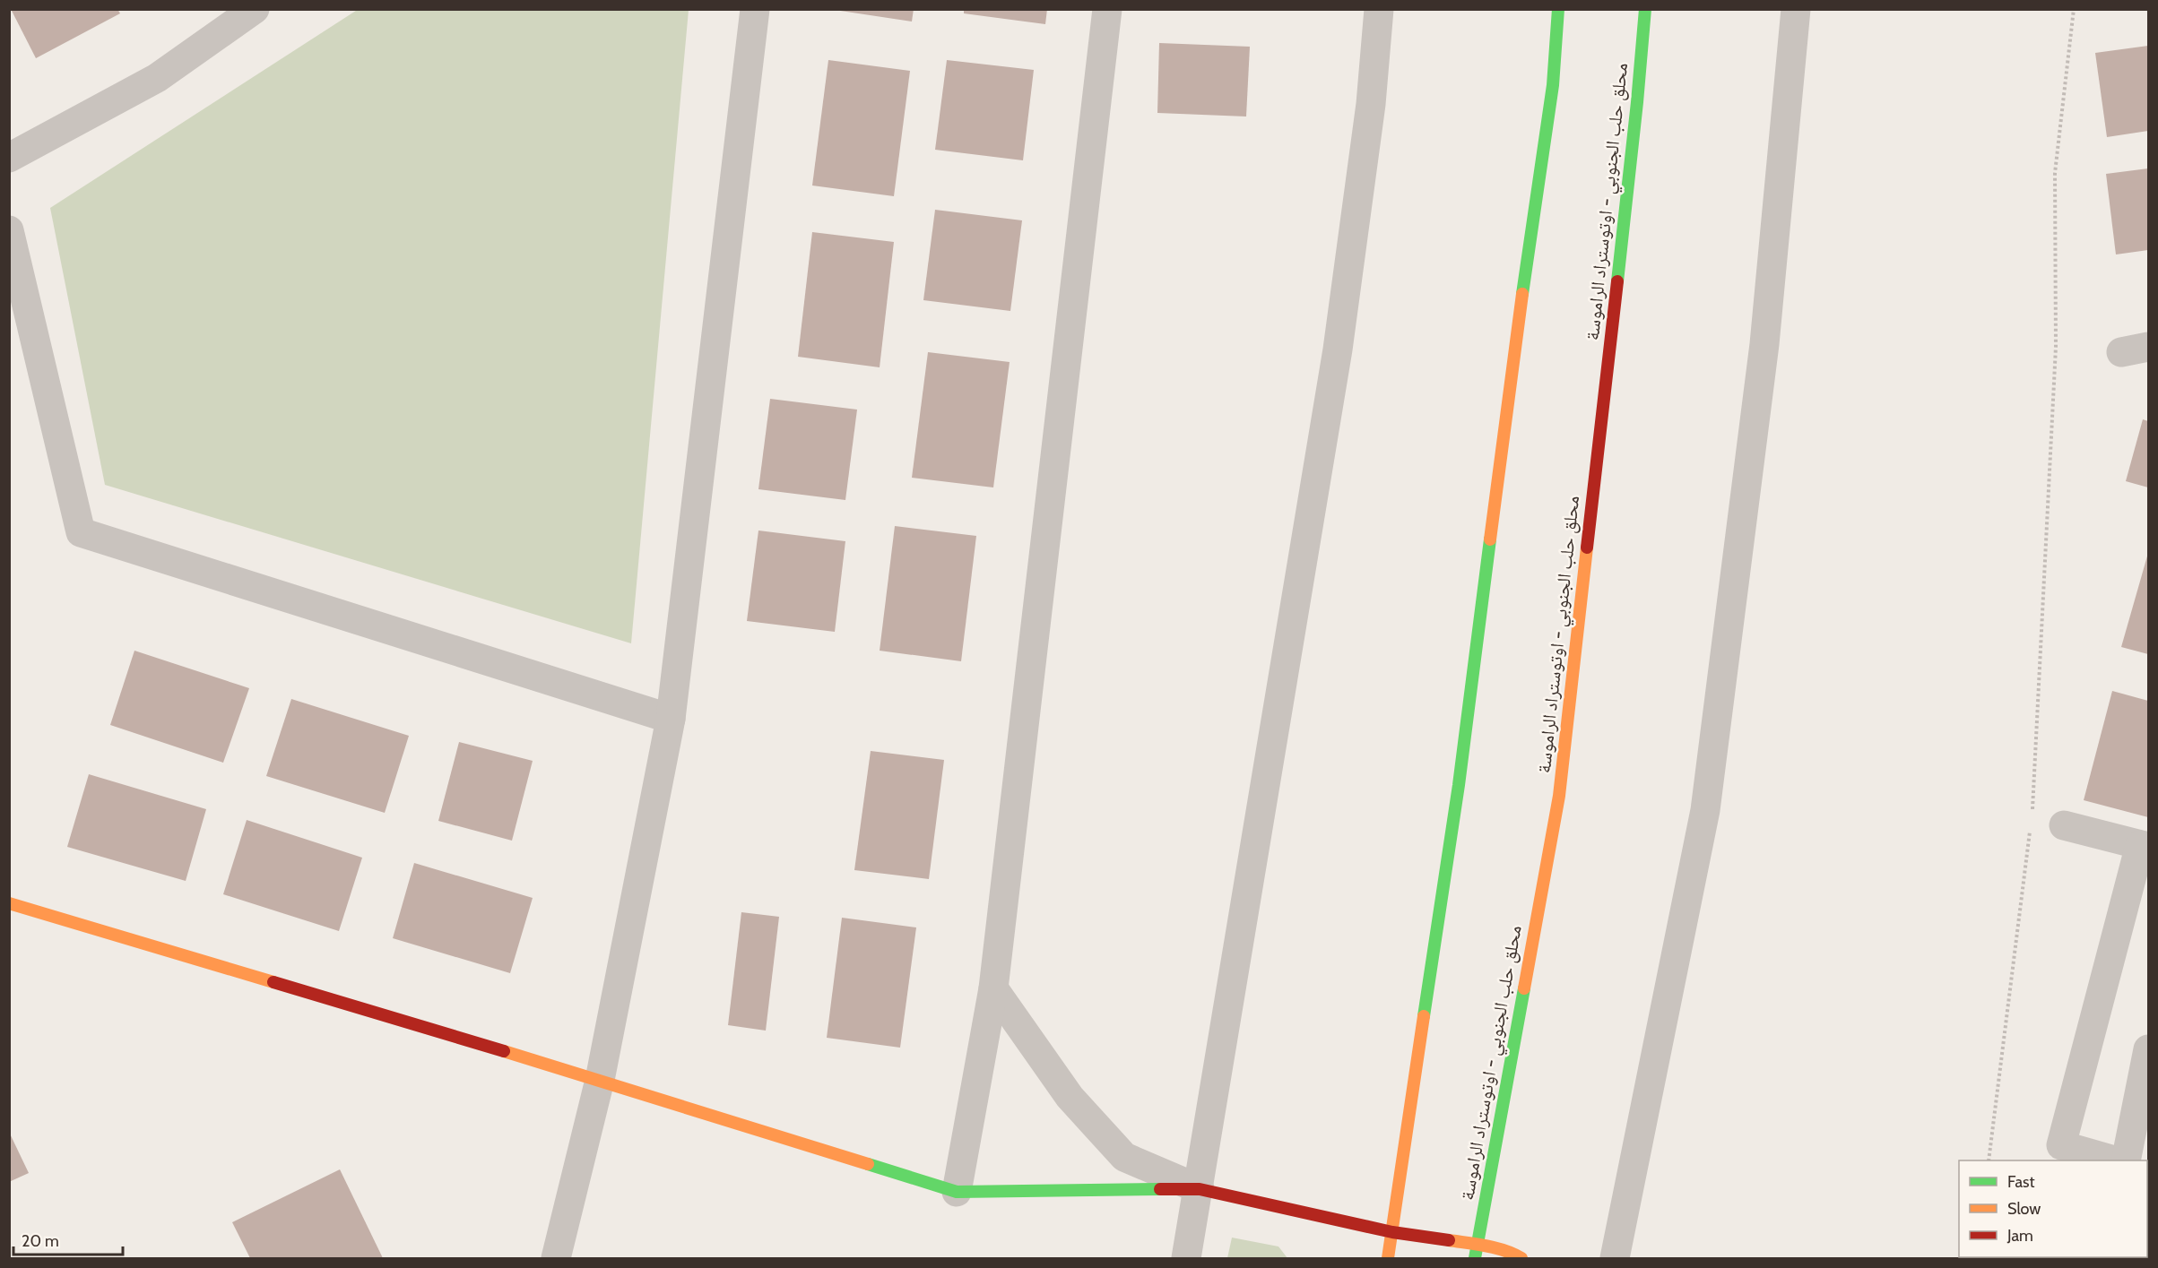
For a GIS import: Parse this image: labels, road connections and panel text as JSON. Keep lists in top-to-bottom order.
{
  "streets": {
    "main road": ["محلق حلب الجنوبي - اوتوستراد الراموسة"]
  },
  "legend": ["Fast", "Slow", "Jam"],
  "scale_bar": "20 m"
}
